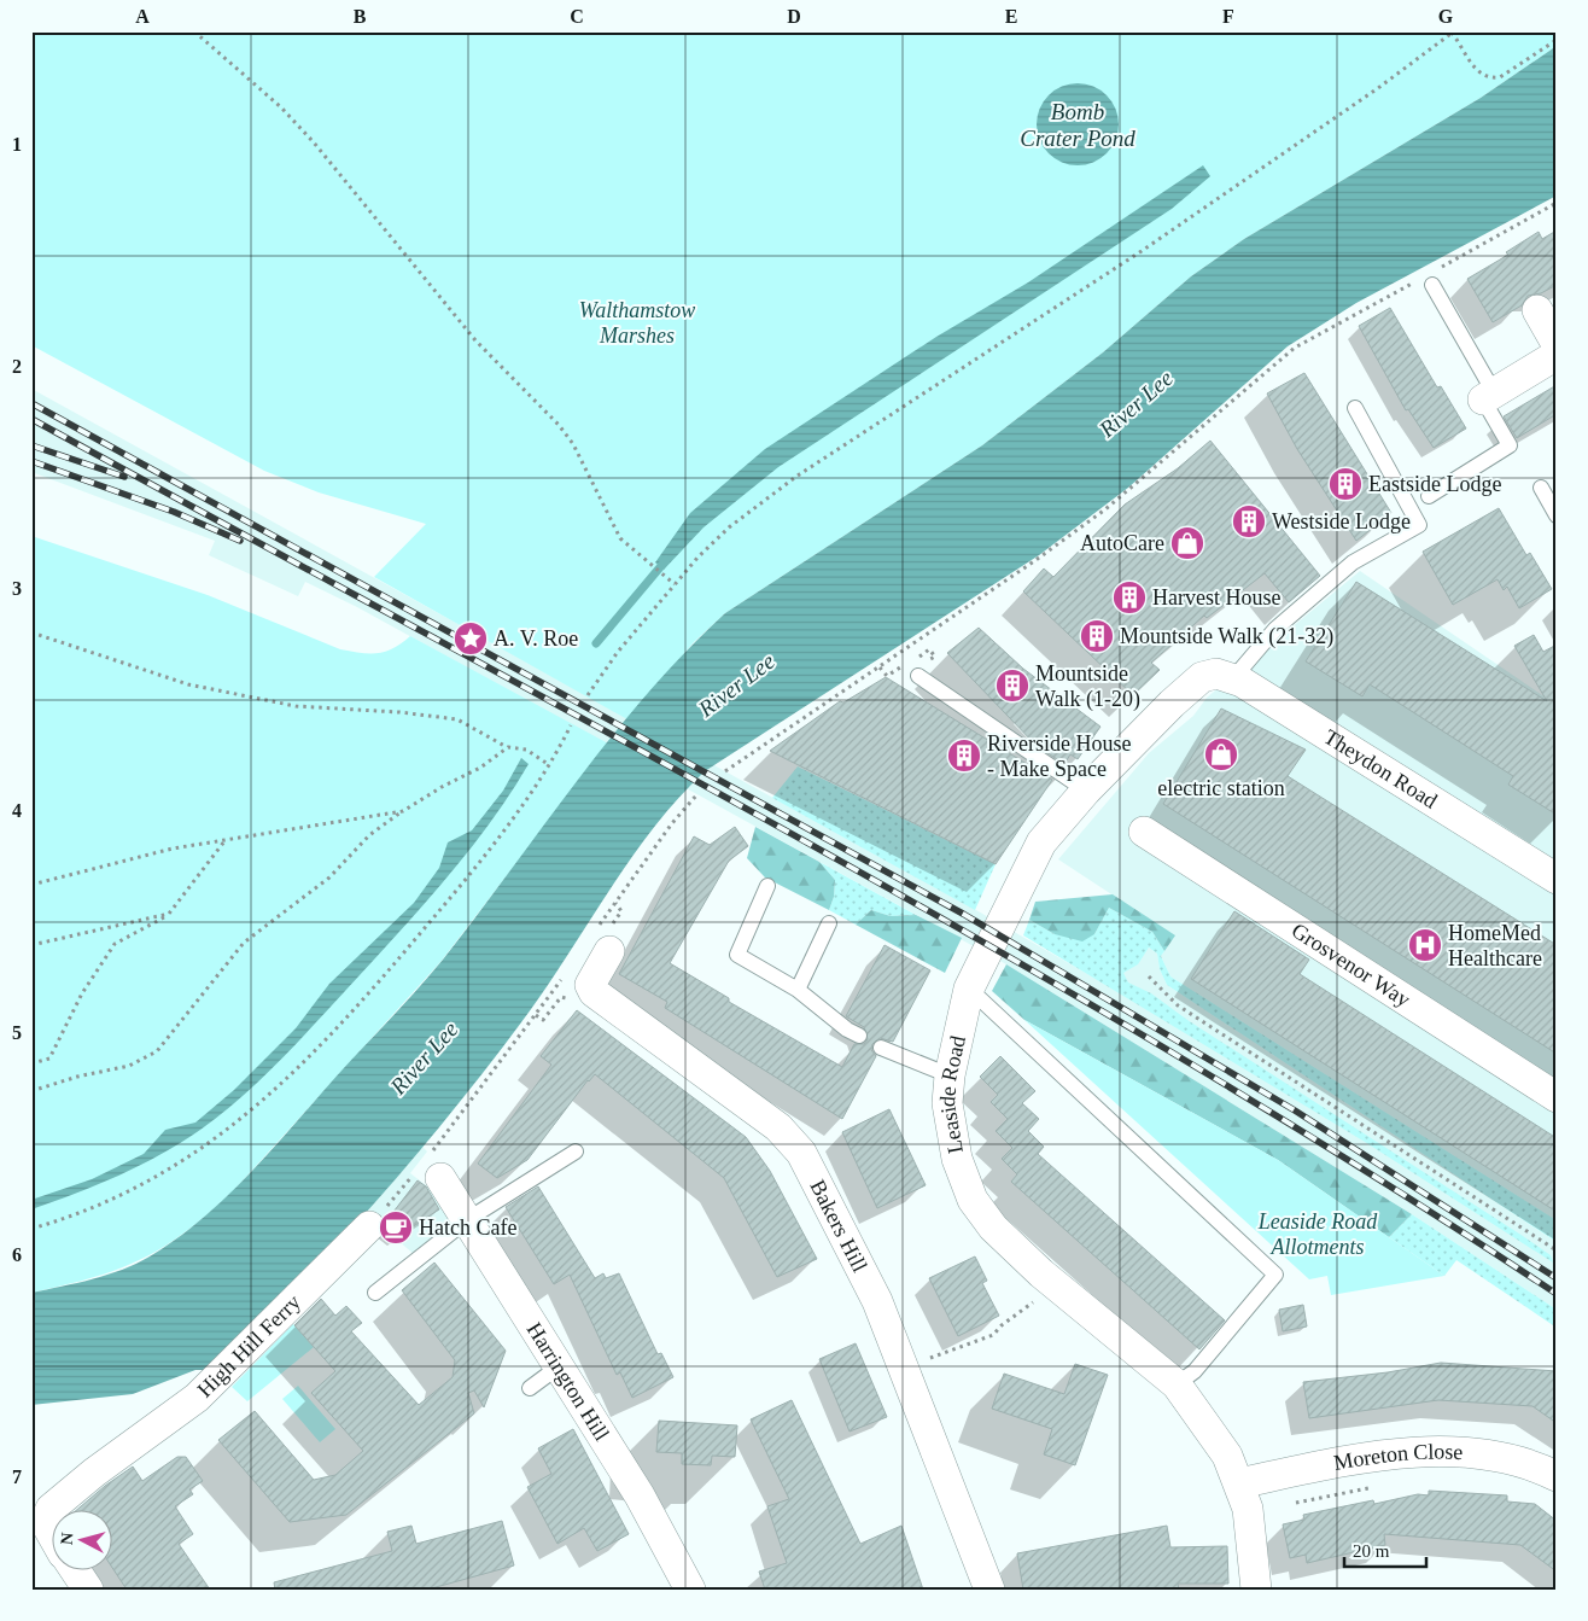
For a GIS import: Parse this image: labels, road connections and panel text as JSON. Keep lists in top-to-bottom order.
{
  "streets": {
    "street": [
      "Theydon Road",
      "Grosvenor Way",
      "Leaside Road",
      "Bakers Hill",
      "High Hill Ferry",
      "Harrington Hill",
      "Moreton Close"
    ]
  },
  "crossings": [
    ["Theydon Road", "Leaside Road"],
    ["Leaside Road", "Moreton Close"]
  ],
  "water": ["Bomb Crater Pond", "River Lee"],
  "parks": ["Walthamstow Marshes", "Leaside Road Allotments"],
  "places": {
    "building": [
      "Eastside Lodge",
      "Westside Lodge",
      "Harvest House",
      "Mountside Walk (21-32)",
      "Mountside Walk (1-20)",
      "Riverside House - Make Space"
    ],
    "shop": ["AutoCare", "electric station"],
    "place": ["A. V. Roe"],
    "hospital": ["HomeMed Healthcare"],
    "cafe": ["Hatch Cafe"]
  },
  "scale_bar": "20 m",
  "north": "left",
  "grid": {
    "columns": [
      "A",
      "B",
      "C",
      "D",
      "E",
      "F",
      "G"
    ],
    "rows": [
      "1",
      "2",
      "3",
      "4",
      "5",
      "6",
      "7"
    ]
  }
}
